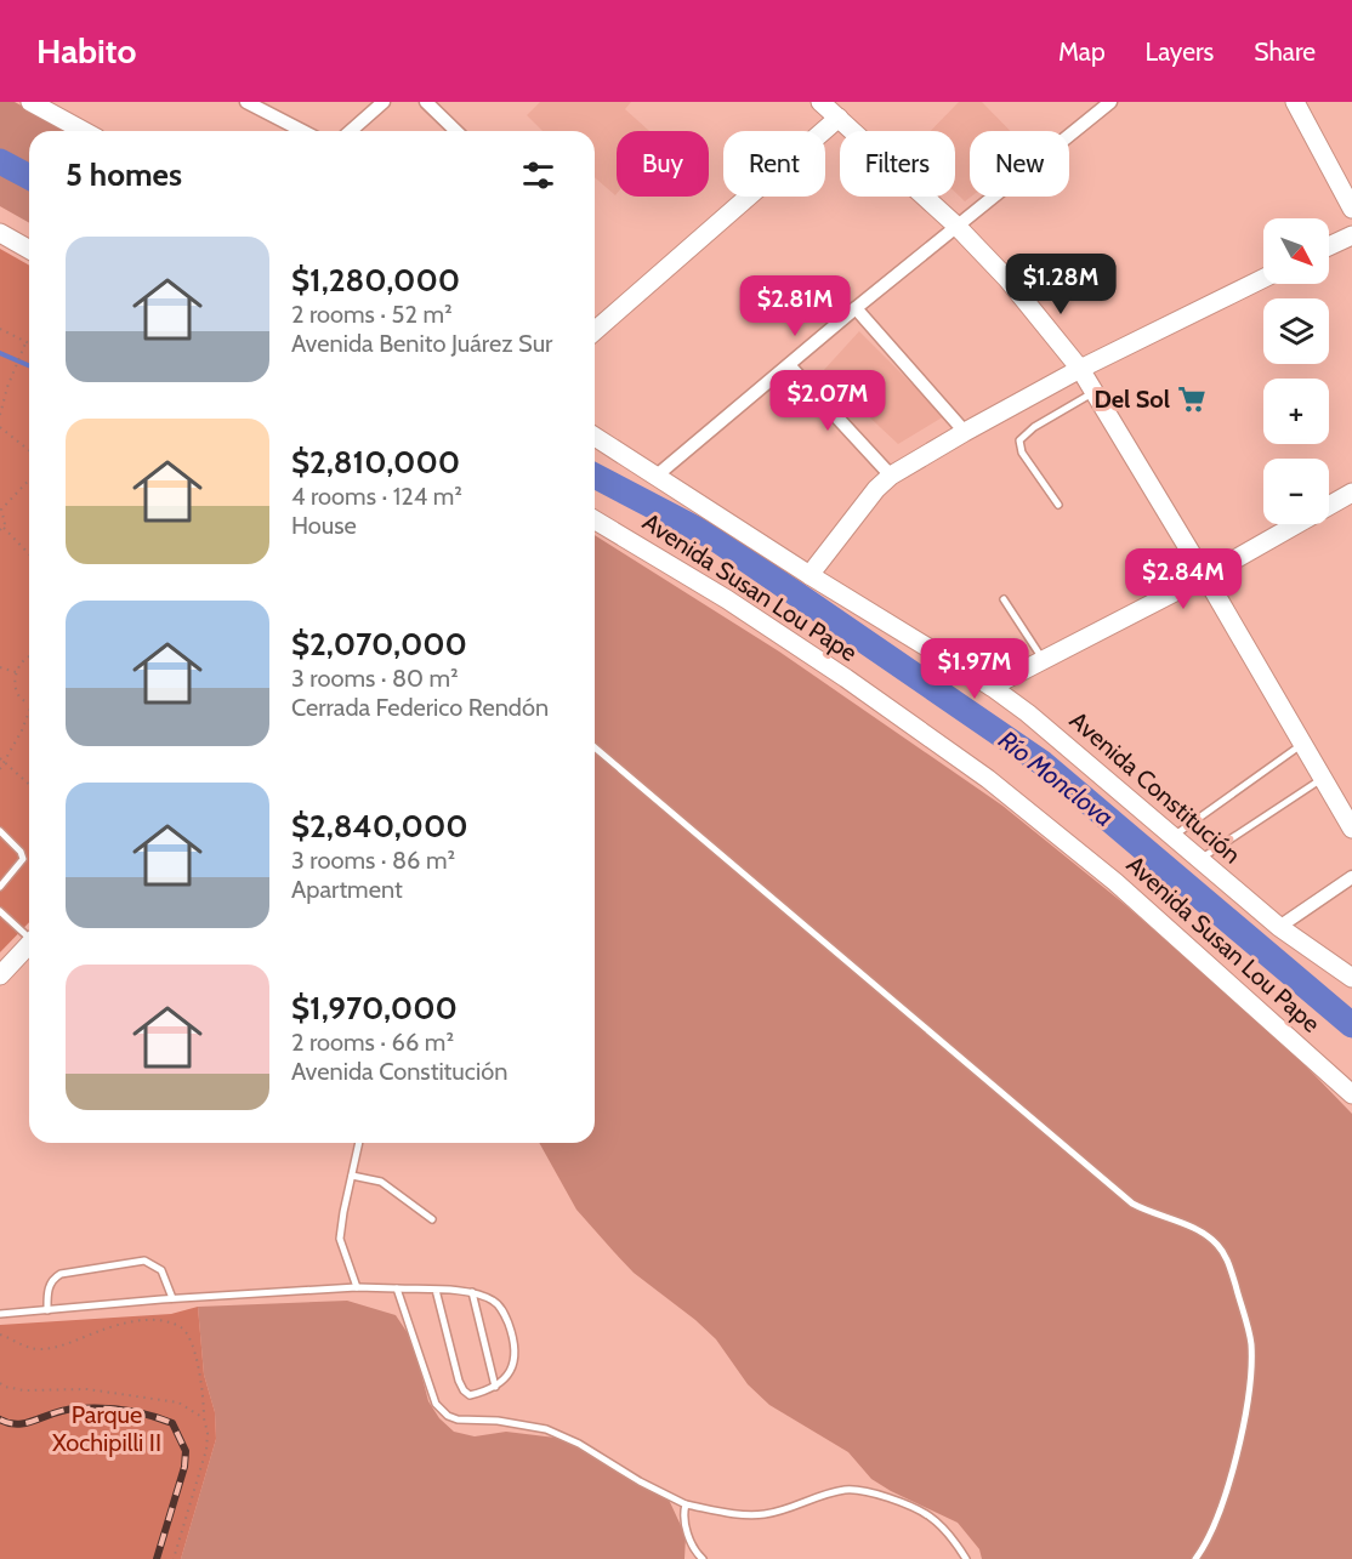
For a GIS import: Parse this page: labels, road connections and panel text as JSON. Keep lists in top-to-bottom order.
{
  "streets": {
    "street": ["Avenida Susan Lou Pape", "Avenida Constitución"]
  },
  "water": ["Río Monclova"],
  "parks": ["Parque Xochipilli II"],
  "places": {
    "supermarket": ["Del Sol"]
  },
  "north": "bottom right",
  "page": {
    "header": "Habito",
    "nav": ["Map", "Layers", "Share"],
    "chip": [
      "Buy",
      "Rent",
      "Filters",
      "New"
    ],
    "heading": "5 homes",
    "map_buttons": ["+", "−"],
    "list": [
      {
        "name": "$1,280,000",
        "note": "2 rooms · 52 m² · Avenida Benito Juárez Sur"
      },
      {
        "name": "$2,810,000",
        "note": "4 rooms · 124 m² · House"
      },
      {
        "name": "$2,070,000",
        "note": "3 rooms · 80 m² · Cerrada Federico Rendón"
      },
      {
        "name": "$2,840,000",
        "note": "3 rooms · 86 m² · Apartment"
      },
      {
        "name": "$1,970,000",
        "note": "2 rooms · 66 m² · Avenida Constitución"
      }
    ],
    "price": [
      "$1.28M",
      "$2.81M",
      "$2.07M",
      "$2.84M",
      "$1.97M"
    ]
  }
}
